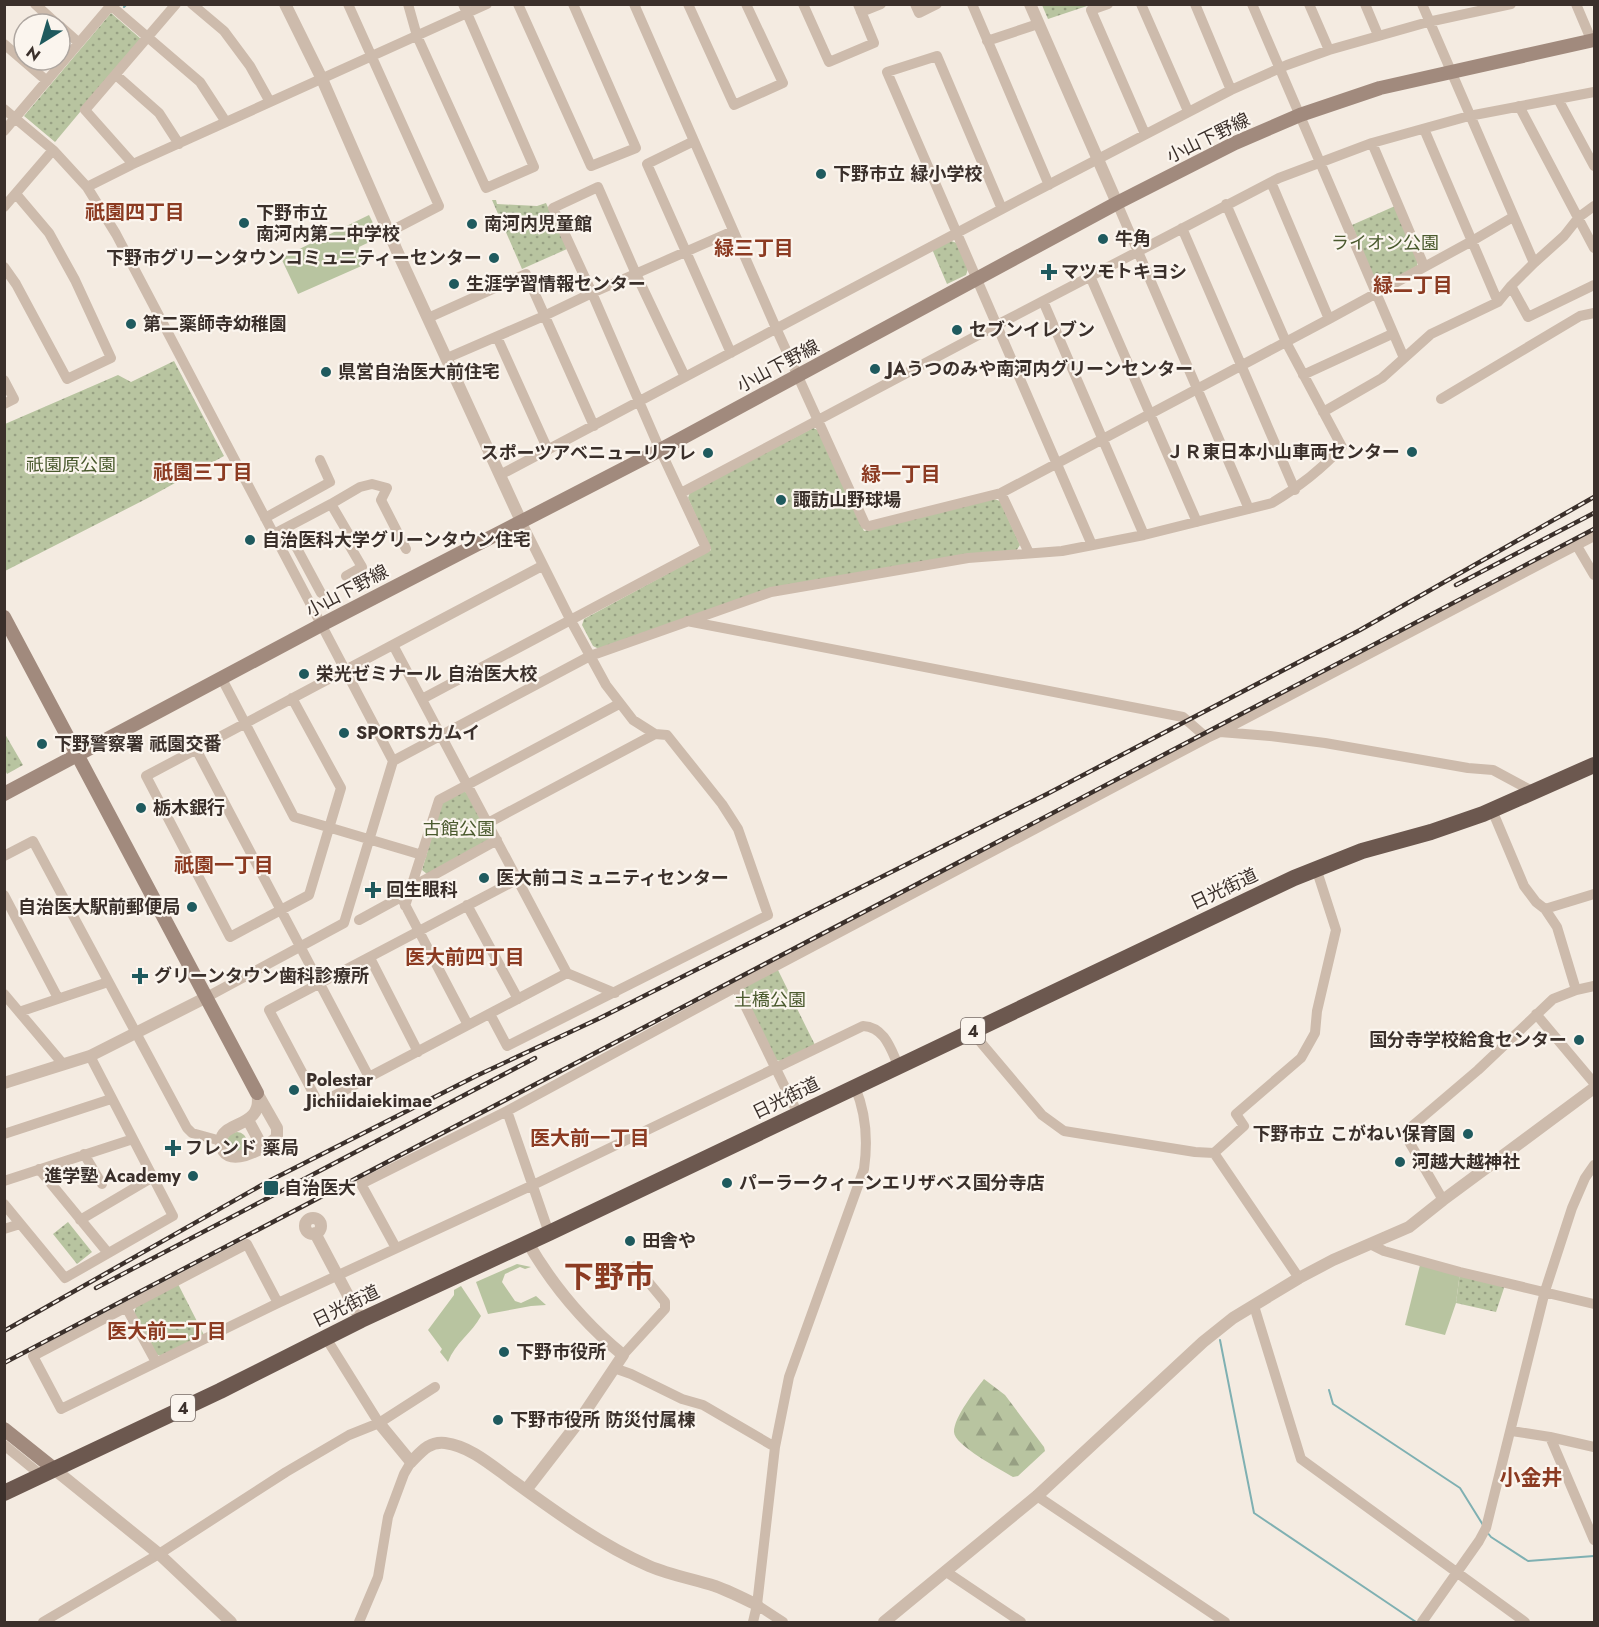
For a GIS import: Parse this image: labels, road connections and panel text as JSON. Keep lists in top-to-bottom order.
{
  "streets": {
    "highway": ["日光街道", "4"],
    "main road": ["小山下野線"]
  },
  "districts": [
    "祇園四丁目",
    "緑三丁目",
    "緑二丁目",
    "祇園三丁目",
    "緑一丁目",
    "祇園一丁目",
    "医大前四丁目",
    "医大前一丁目",
    "下野市",
    "医大前二丁目",
    "小金井"
  ],
  "parks": [
    "ライオン公園",
    "祇園原公園",
    "古館公園",
    "土橋公園"
  ],
  "places": {
    "other": [
      "下野市立 緑小学校",
      "下野市立 南河内第二中学校",
      "南河内児童館",
      "牛角",
      "下野市グリーンタウンコミュニティーセンター",
      "生涯学習情報センター",
      "第二薬師寺幼稚園",
      "セブンイレブン",
      "JAうつのみや南河内グリーンセンター",
      "県営自治医大前住宅",
      "ＪＲ東日本小山車両センター",
      "スポーツアベニューリフレ",
      "諏訪山野球場",
      "自治医科大学グリーンタウン住宅",
      "栄光ゼミナール 自治医大校",
      "SPORTSカムイ",
      "下野警察署 祇園交番",
      "栃木銀行",
      "医大前コミュニティセンター",
      "自治医大駅前郵便局",
      "国分寺学校給食センター",
      "Polestar Jichiidaiekimae",
      "下野市立 こがねい保育園",
      "河越大越神社",
      "進学塾 Academy",
      "パーラークィーンエリザベス国分寺店",
      "田舎や",
      "下野市役所",
      "下野市役所 防災付属棟"
    ],
    "health": [
      "マツモトキヨシ",
      "回生眼科",
      "グリーンタウン歯科診療所",
      "フレンド 薬局"
    ],
    "transit": ["自治医大"]
  },
  "north": "bottom left"
}
